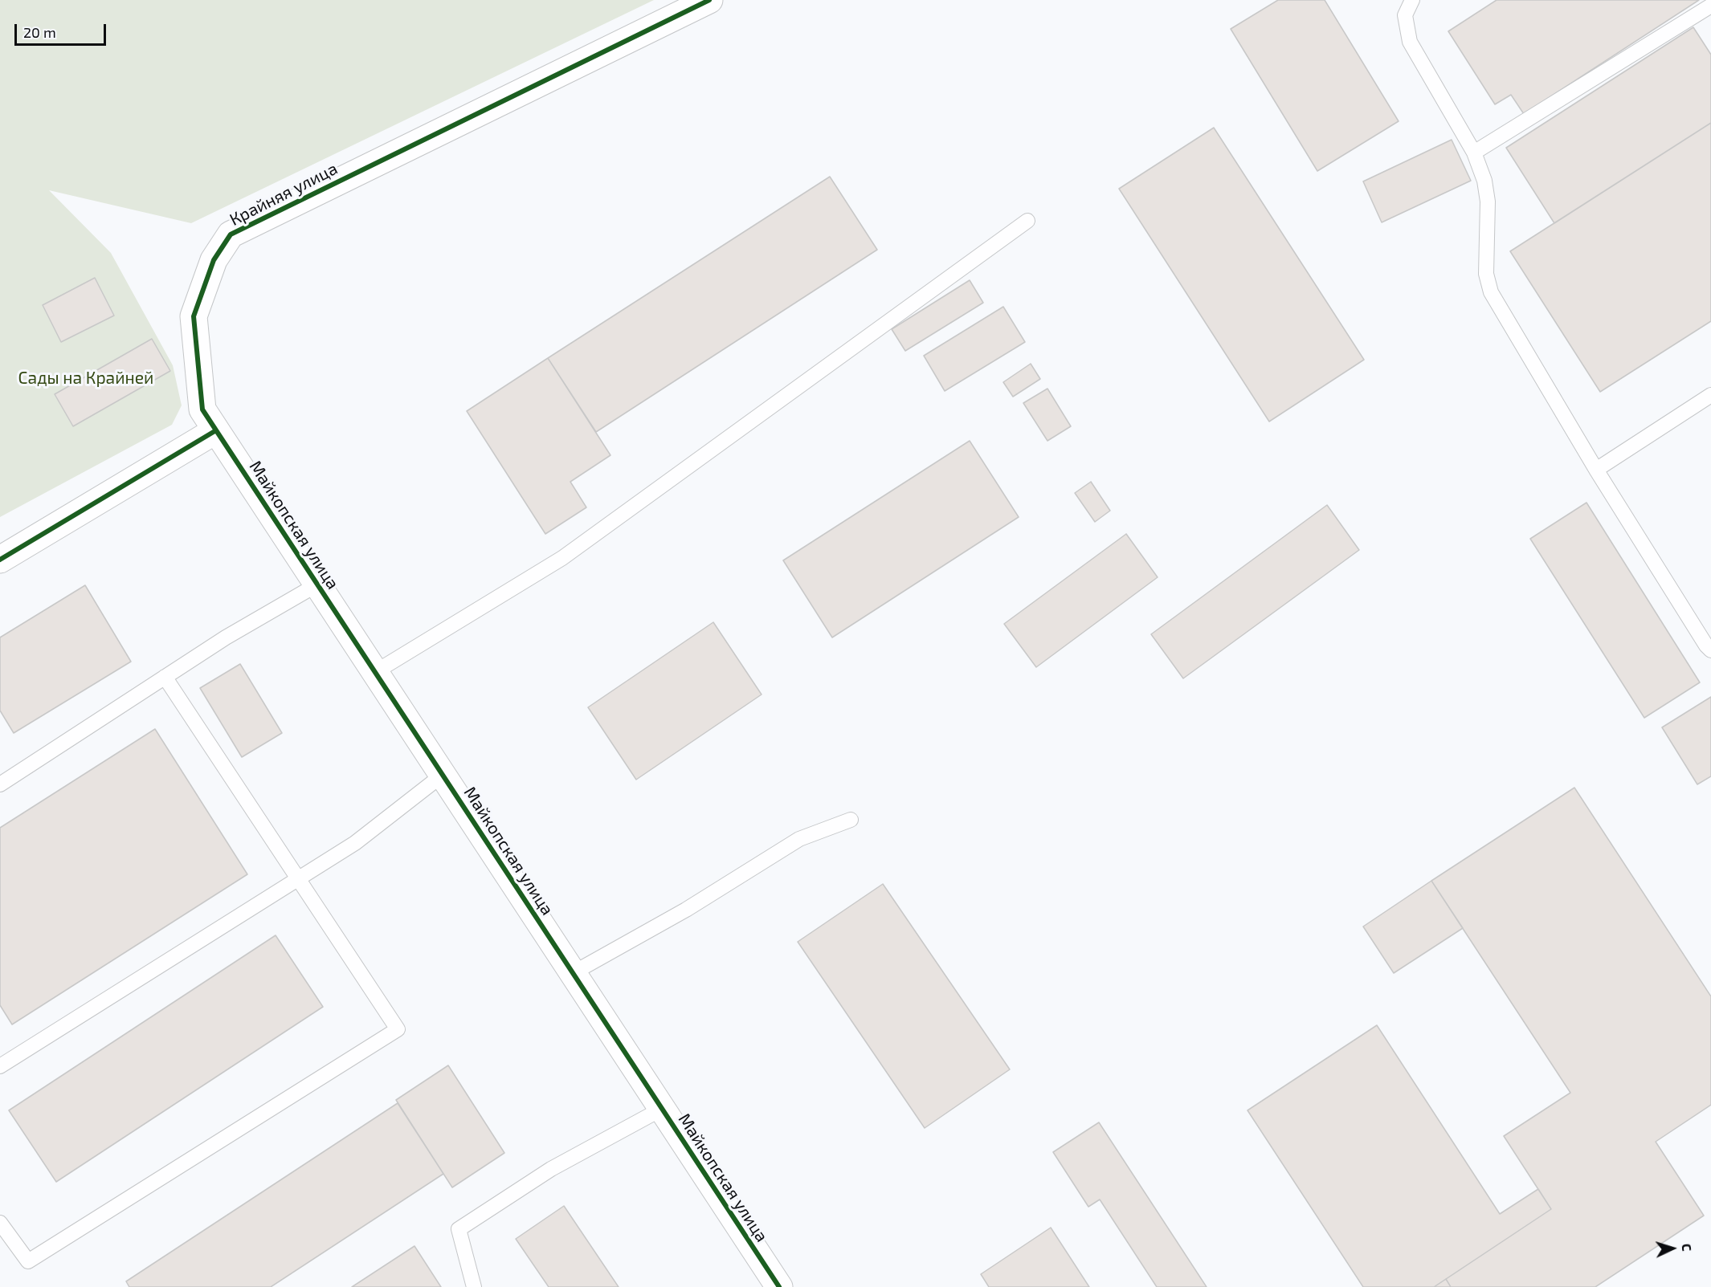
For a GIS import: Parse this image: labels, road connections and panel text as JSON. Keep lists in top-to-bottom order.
{
  "streets": {
    "street": ["Крайняя улица", "Майкопская улица"]
  },
  "crossings": [
    ["Крайняя улица", "Майкопская улица"]
  ],
  "parks": ["Сады на Крайней"],
  "scale_bar": "20 m",
  "north": "right"
}
